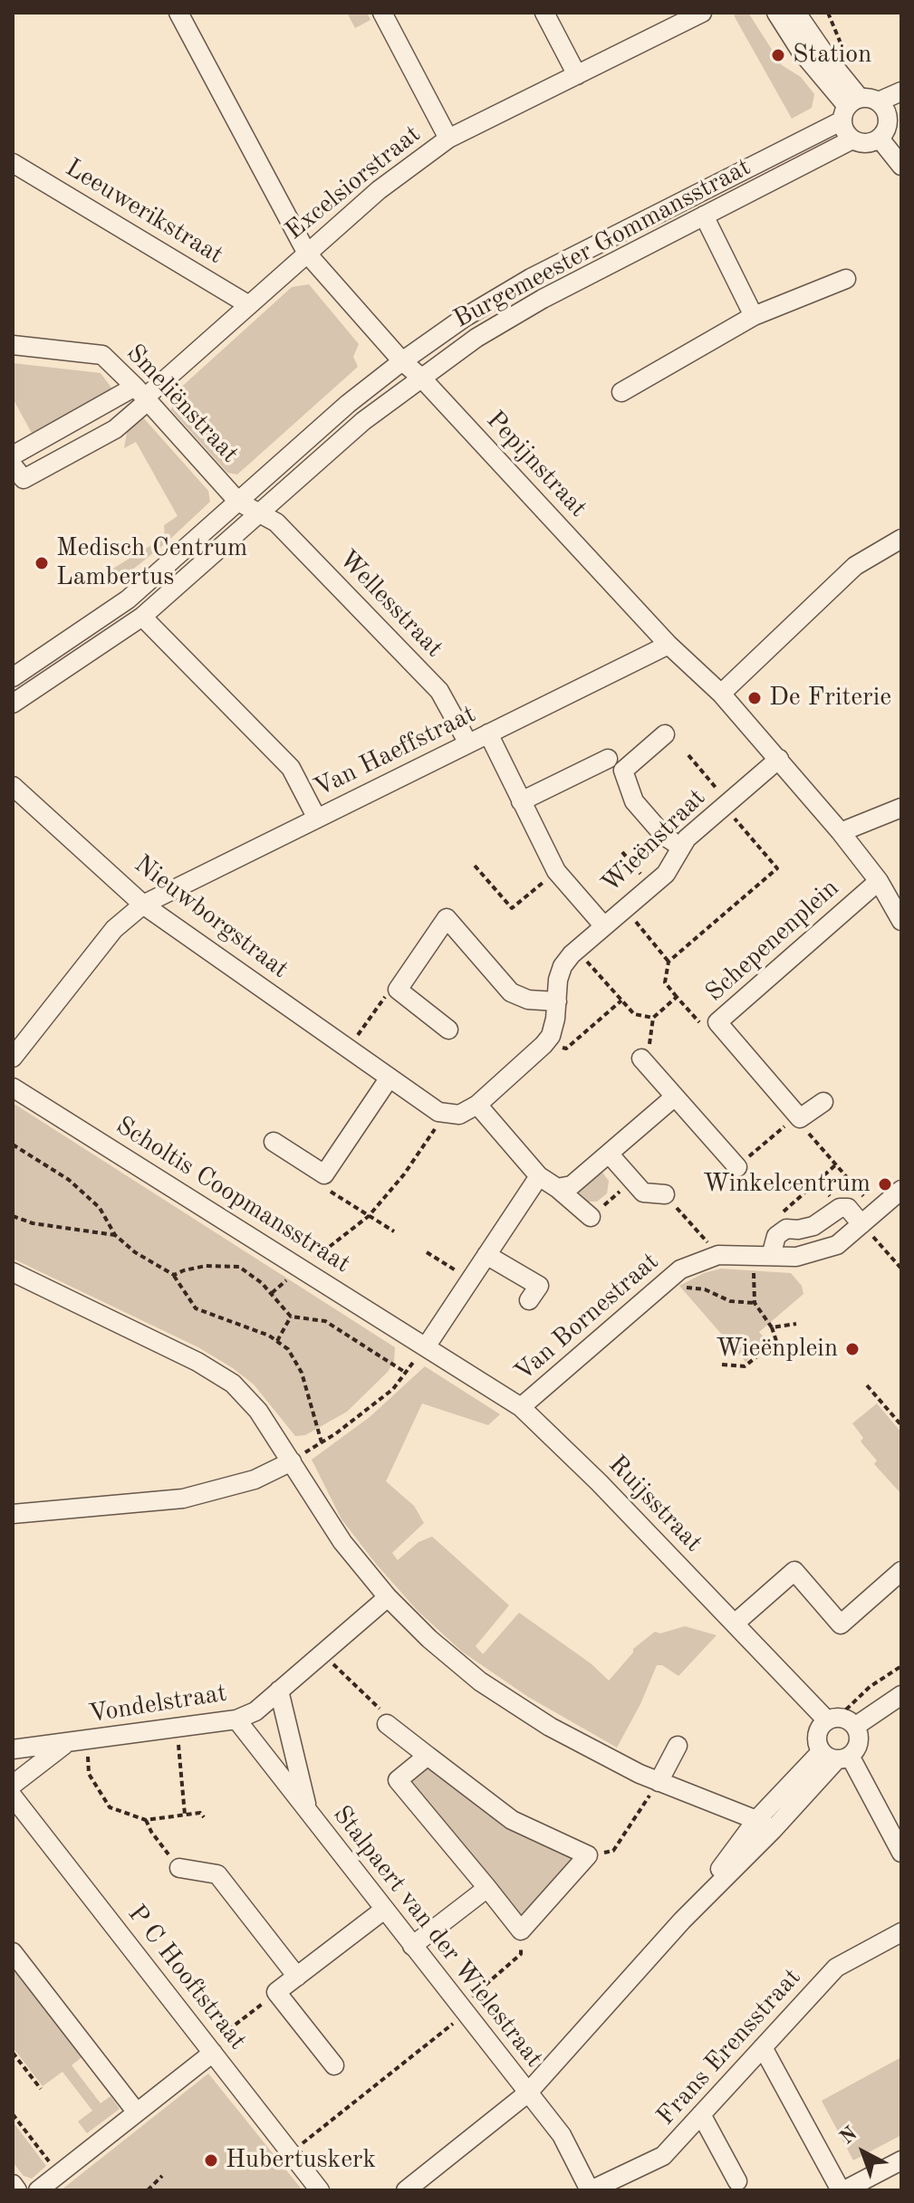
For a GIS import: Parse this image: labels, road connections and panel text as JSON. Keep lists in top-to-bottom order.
{
  "streets": {
    "street": [
      "Excelsiorstraat",
      "Leeuwerikstraat",
      "Burgemeester Gommansstraat",
      "Smeliënstraat",
      "Pepijnstraat",
      "Wellesstraat",
      "Van Haeffstraat",
      "Wieënstraat",
      "Nieuwborgstraat",
      "Schepenenplein",
      "Scholtis Coopmansstraat",
      "Van Bornestraat",
      "Ruijsstraat",
      "Vondelstraat",
      "Stalpaert van der Wielestraat",
      "P C Hooftstraat",
      "Frans Erensstraat"
    ]
  },
  "crossings": [
    ["Excelsiorstraat", "Leeuwerikstraat"],
    ["Excelsiorstraat", "Smeliënstraat"],
    ["Excelsiorstraat", "Pepijnstraat"],
    ["Burgemeester Gommansstraat", "Smeliënstraat"],
    ["Burgemeester Gommansstraat", "Pepijnstraat"],
    ["Burgemeester Gommansstraat", "Wellesstraat"],
    ["Smeliënstraat", "Wellesstraat"],
    ["Pepijnstraat", "Van Haeffstraat"],
    ["Pepijnstraat", "Wieënstraat"],
    ["Pepijnstraat", "Schepenenplein"],
    ["Wellesstraat", "Van Haeffstraat"],
    ["Van Haeffstraat", "Nieuwborgstraat"],
    ["Scholtis Coopmansstraat", "Ruijsstraat"],
    ["Van Bornestraat", "Ruijsstraat"],
    ["Vondelstraat", "Stalpaert van der Wielestraat"],
    ["Stalpaert van der Wielestraat", "Frans Erensstraat"]
  ],
  "places": [
    "Station",
    "Medisch Centrum Lambertus",
    "De Friterie",
    "Winkelcentrum",
    "Wieënplein",
    "Hubertuskerk"
  ],
  "north": "top left"
}
